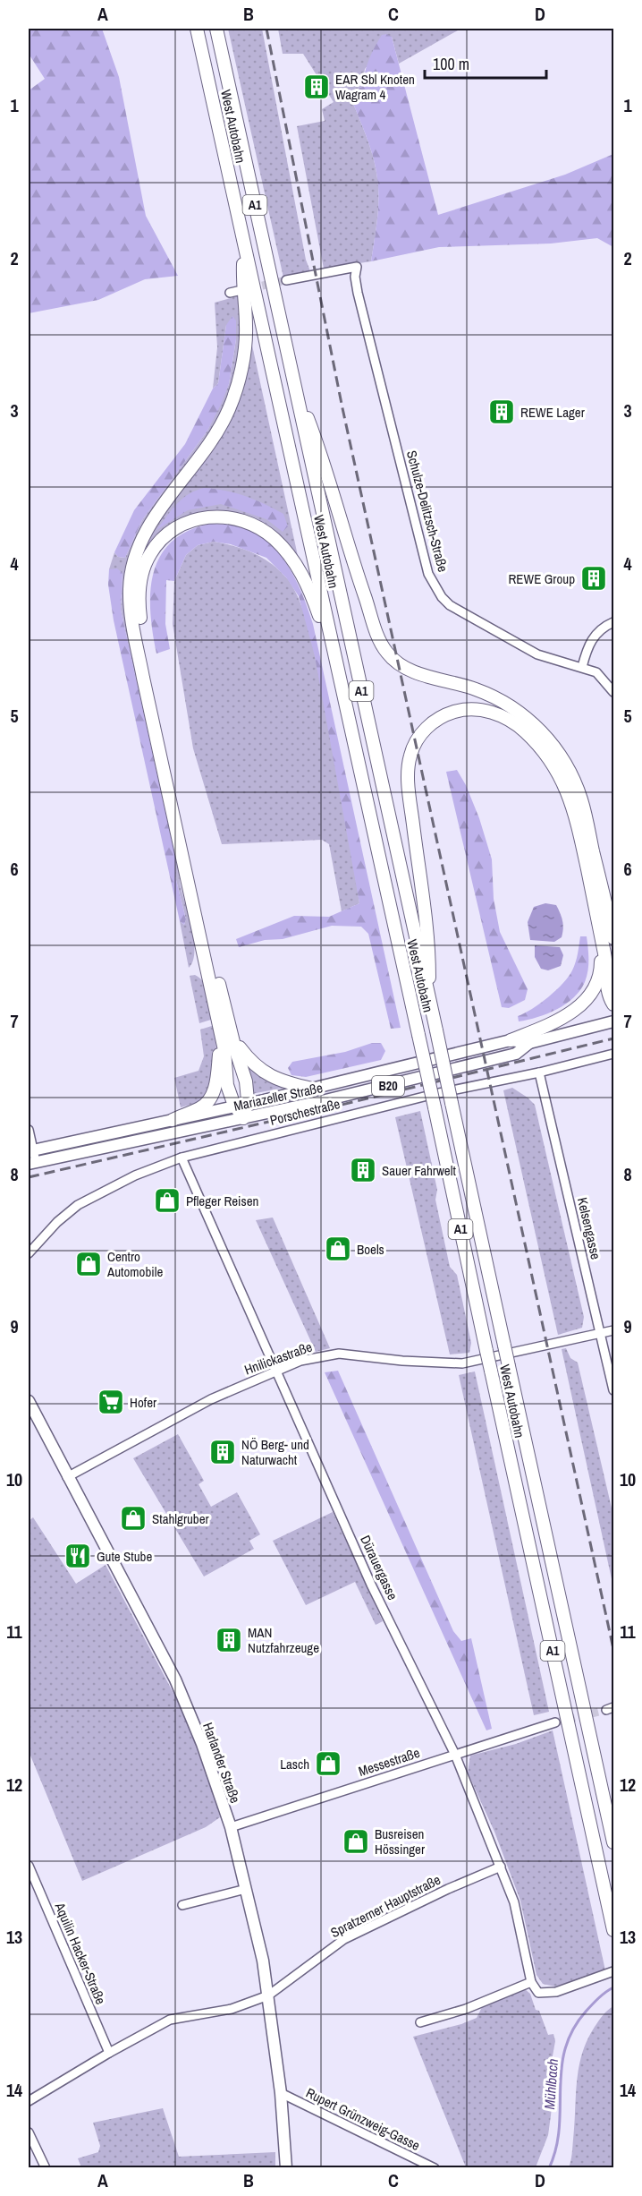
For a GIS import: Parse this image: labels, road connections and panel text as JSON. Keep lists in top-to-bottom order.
{
  "streets": {
    "highway": ["West Autobahn", "A1"],
    "main road": ["B20", "Mariazeller Straße", "Harlander Straße"],
    "street": [
      "Schulze-Delitzsch-Straße",
      "Porschestraße",
      "Kelsengasse",
      "Hnilickastraße",
      "Dürauergasse",
      "Messestraße",
      "Spratzerner Hauptstraße",
      "Aquilin Hacker-Straße",
      "Rupert Grünzweig-Gasse"
    ]
  },
  "crossings": [
    ["Porschestraße", "Kelsengasse"],
    ["Porschestraße", "Dürauergasse"],
    ["Kelsengasse", "Hnilickastraße"],
    ["Hnilickastraße", "Dürauergasse"],
    ["Hnilickastraße", "Harlander Straße"],
    ["Dürauergasse", "Messestraße"],
    ["Dürauergasse", "Spratzerner Hauptstraße"],
    ["Messestraße", "Harlander Straße"],
    ["Harlander Straße", "Spratzerner Hauptstraße"],
    ["Harlander Straße", "Rupert Grünzweig-Gasse"],
    ["Spratzerner Hauptstraße", "Aquilin Hacker-Straße"]
  ],
  "water": ["Mühlbach"],
  "places": {
    "building": [
      "EAR Sbl Knoten Wagram 4",
      "REWE Lager",
      "REWE Group",
      "Sauer Fahrwelt",
      "NÖ Berg- und Naturwacht",
      "MAN Nutzfahrzeuge"
    ],
    "shop": [
      "Pfleger Reisen",
      "Boels",
      "Centro Automobile",
      "Stahlgruber",
      "Lasch",
      "Busreisen Hössinger"
    ],
    "supermarket": ["Hofer"],
    "restaurant": ["Gute Stube"]
  },
  "scale_bar": "100 m",
  "grid": {
    "columns": [
      "A",
      "B",
      "C",
      "D"
    ],
    "rows": [
      "1",
      "2",
      "3",
      "4",
      "5",
      "6",
      "7",
      "8",
      "9",
      "10",
      "11",
      "12",
      "13",
      "14"
    ]
  }
}
